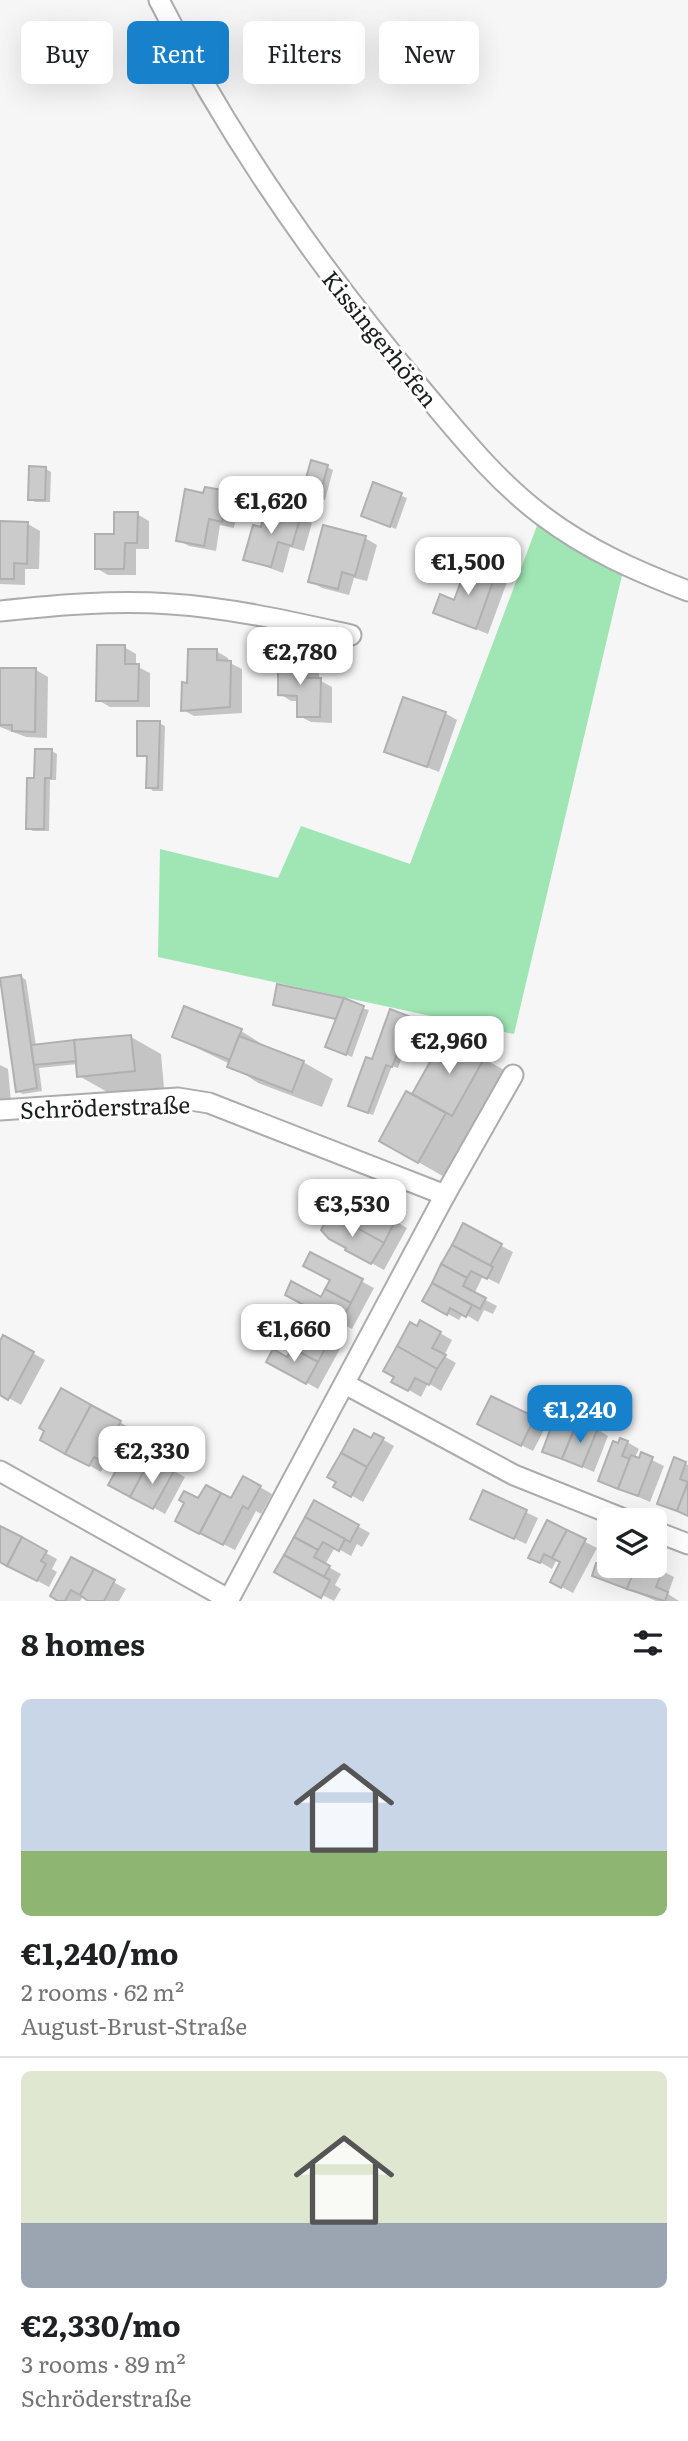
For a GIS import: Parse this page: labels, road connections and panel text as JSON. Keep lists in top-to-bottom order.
{
  "streets": {
    "street": ["Kissingerhöfen", "Schröderstraße"]
  },
  "page": {
    "chip": [
      "Buy",
      "Rent",
      "Filters",
      "New"
    ],
    "price": [
      "€1,620",
      "€1,500",
      "€2,780",
      "€2,960",
      "€3,530",
      "€1,660",
      "€1,240",
      "€2,330"
    ],
    "heading": "8 homes",
    "list": [
      {
        "name": "€1,240/mo",
        "note": "2 rooms · 62 m² · August-Brust-Straße"
      },
      {
        "name": "€2,330/mo",
        "note": "3 rooms · 89 m² · Schröderstraße"
      }
    ]
  }
}
